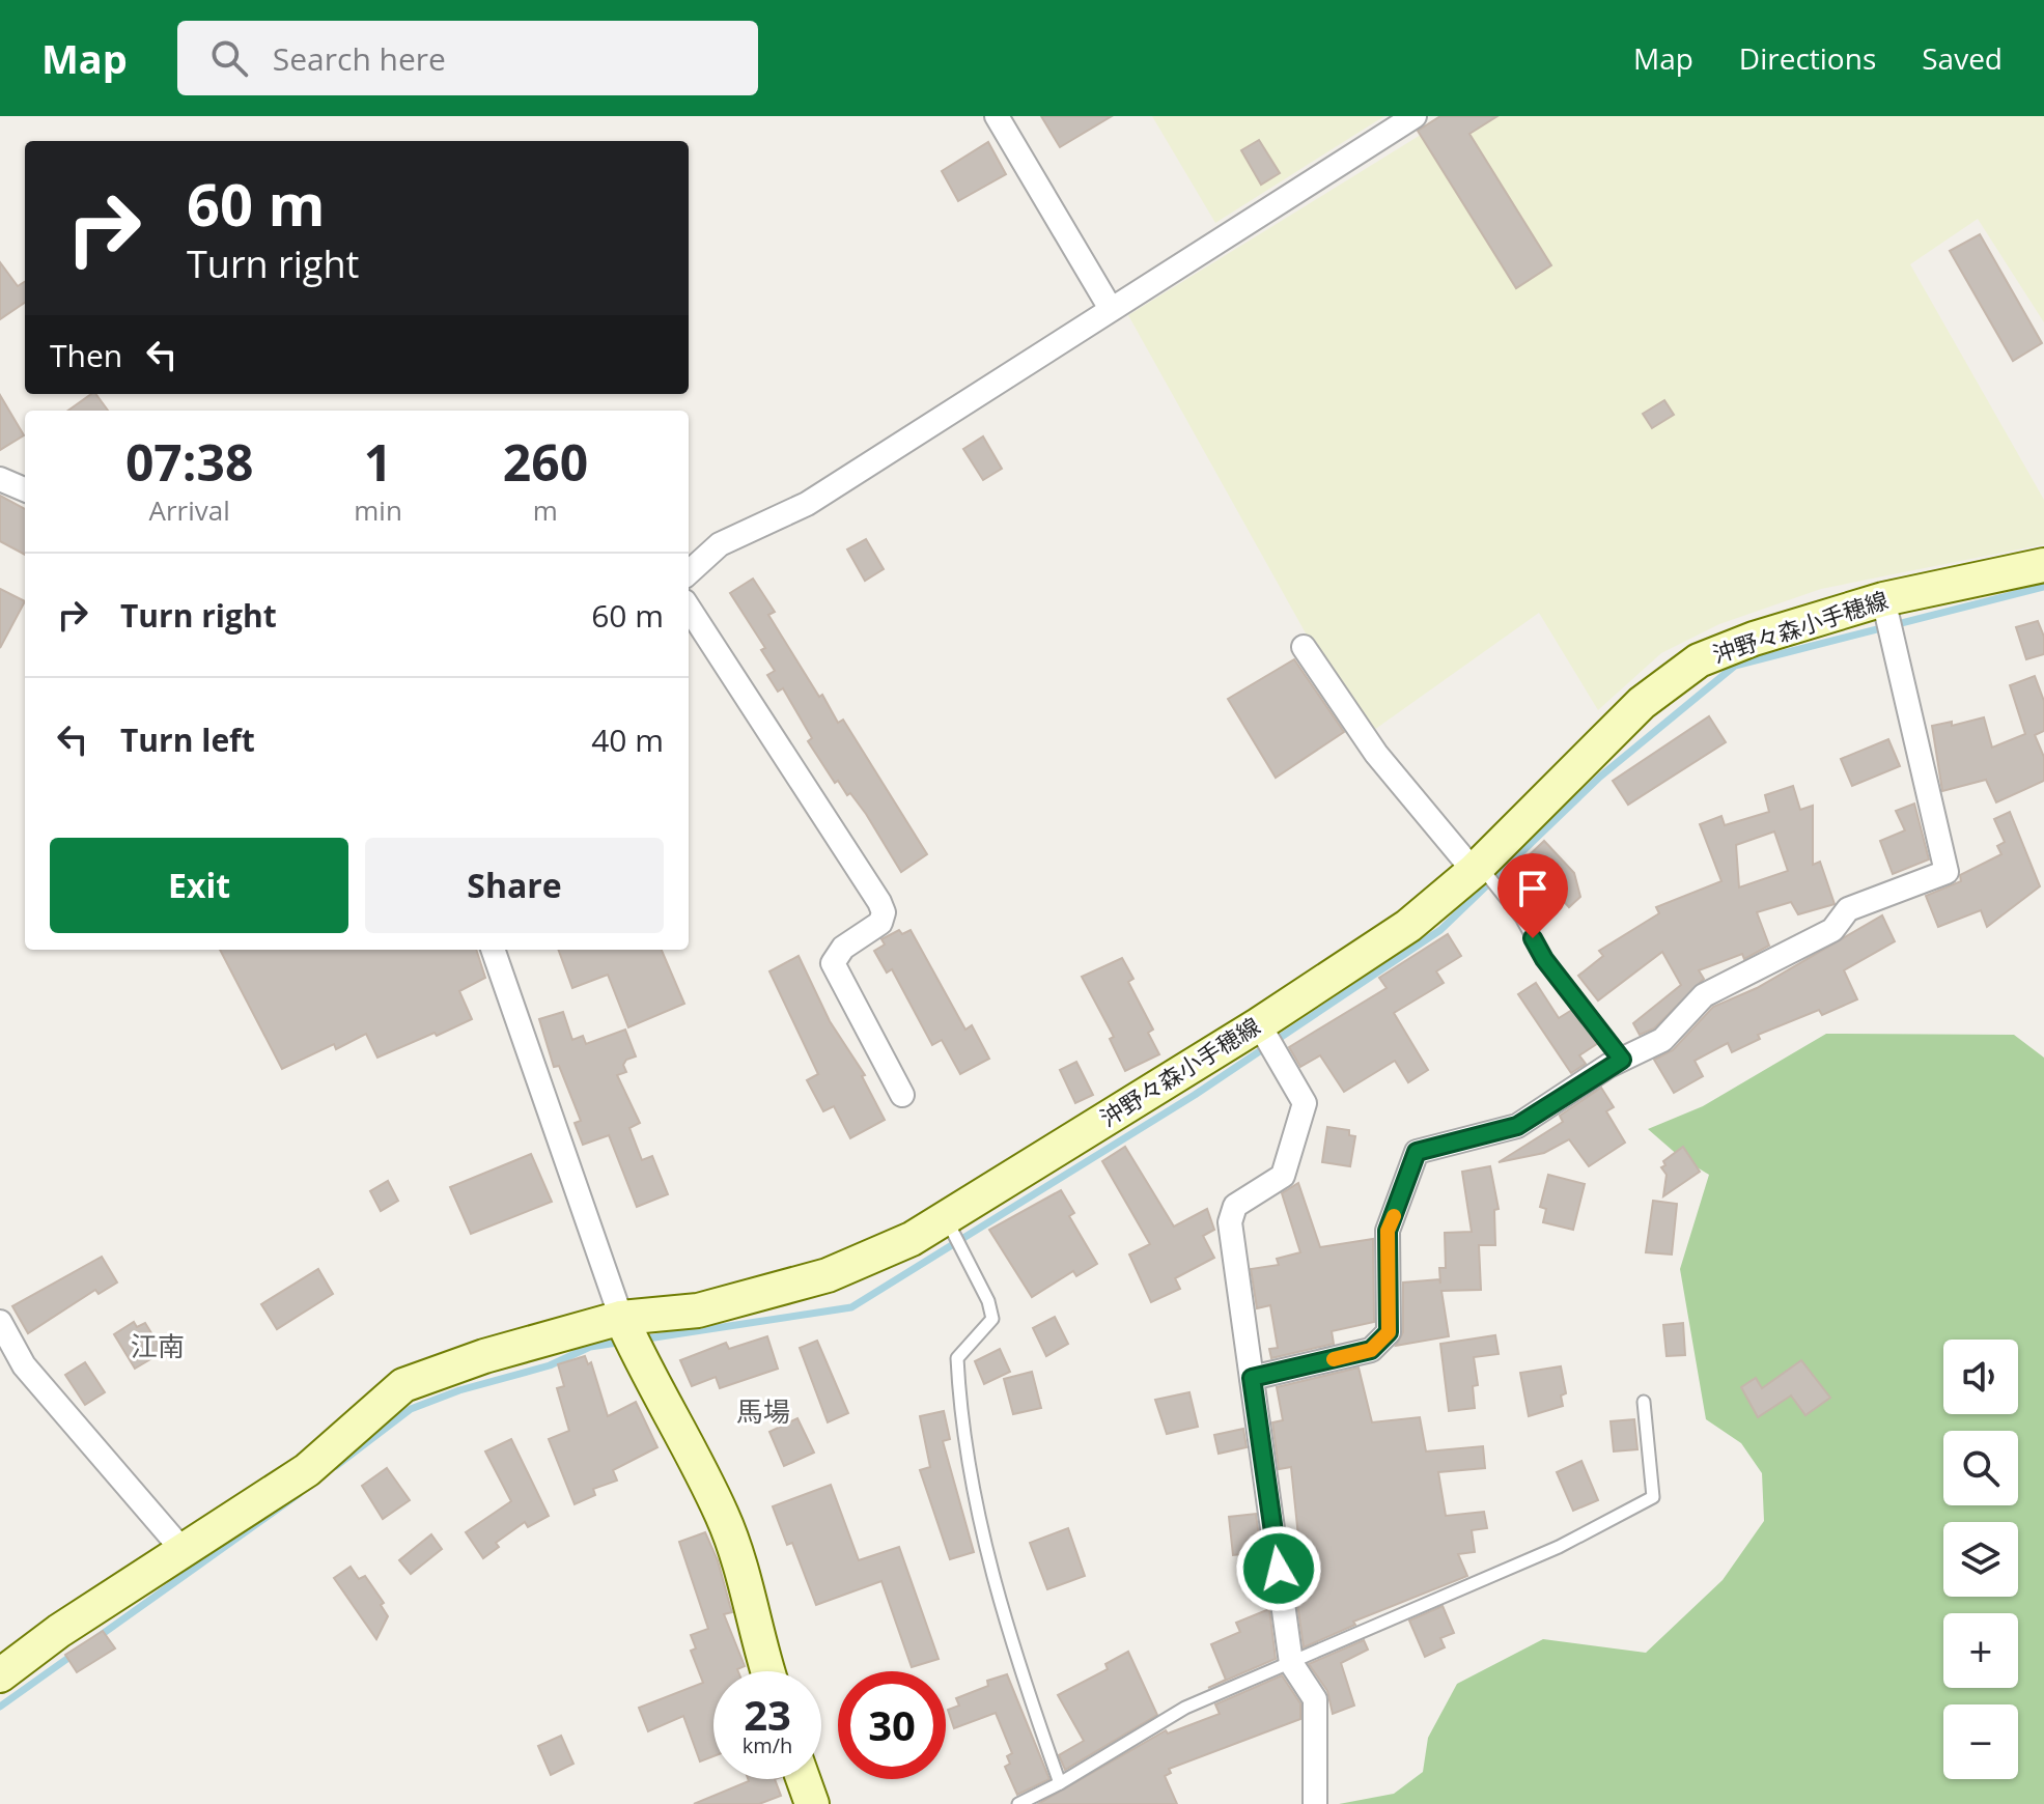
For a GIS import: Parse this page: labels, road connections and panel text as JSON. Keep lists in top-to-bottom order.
{
  "streets": {
    "main road": ["沖野々森小手穂線"]
  },
  "districts": ["江南", "馬場"],
  "page": {
    "header": "Map",
    "search": "Search here",
    "nav": ["Map", "Directions", "Saved"],
    "turn": ["60 m", "Turn right"],
    "then": "Then",
    "eta": [
      "07:38",
      "Arrival",
      "1",
      "min",
      "260",
      "m"
    ],
    "list": [
      {
        "name": "Turn right",
        "value": "60 m"
      },
      {
        "name": "Turn left",
        "value": "40 m"
      }
    ],
    "buttons": ["Exit", "Share"],
    "map_buttons": ["+", "−"],
    "speed": "23 km/h",
    "limit": "30"
  }
}
